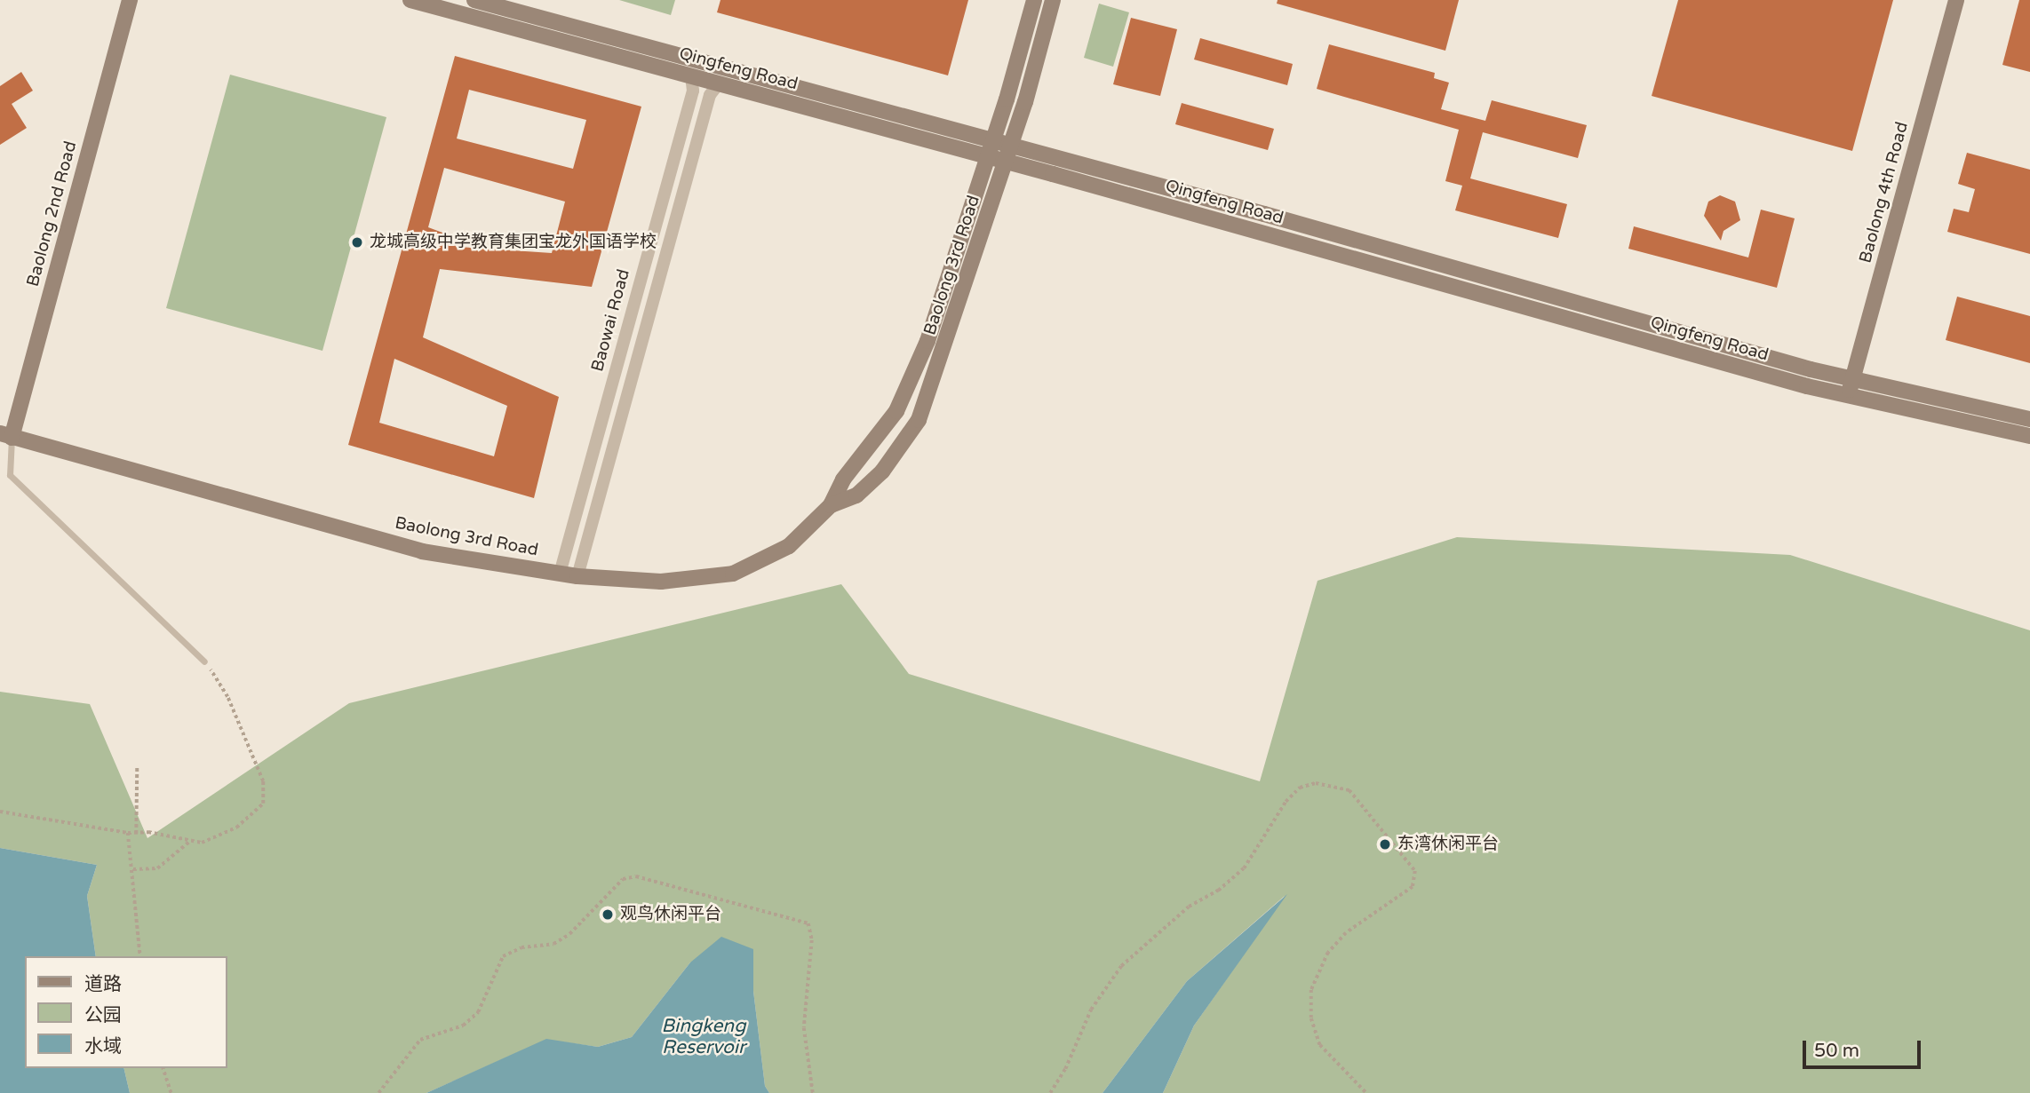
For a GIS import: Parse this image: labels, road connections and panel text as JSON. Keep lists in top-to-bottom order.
{
  "streets": {
    "street": [
      "Qingfeng Road",
      "Baolong 4th Road",
      "Baolong 2nd Road",
      "Baolong 3rd Road",
      "Baowai Road"
    ]
  },
  "crossings": [
    ["Qingfeng Road", "Baolong 4th Road"],
    ["Qingfeng Road", "Baolong 3rd Road"],
    ["Qingfeng Road", "Baowai Road"],
    ["Baolong 2nd Road", "Baolong 3rd Road"],
    ["Baolong 3rd Road", "Baowai Road"]
  ],
  "water": ["Bingkeng Reservoir"],
  "places": ["龙城高级中学教育集团宝龙外国语学校", "东湾休闲平台", "观鸟休闲平台"],
  "legend": ["道路", "公园", "水域"],
  "scale_bar": "50 m"
}
